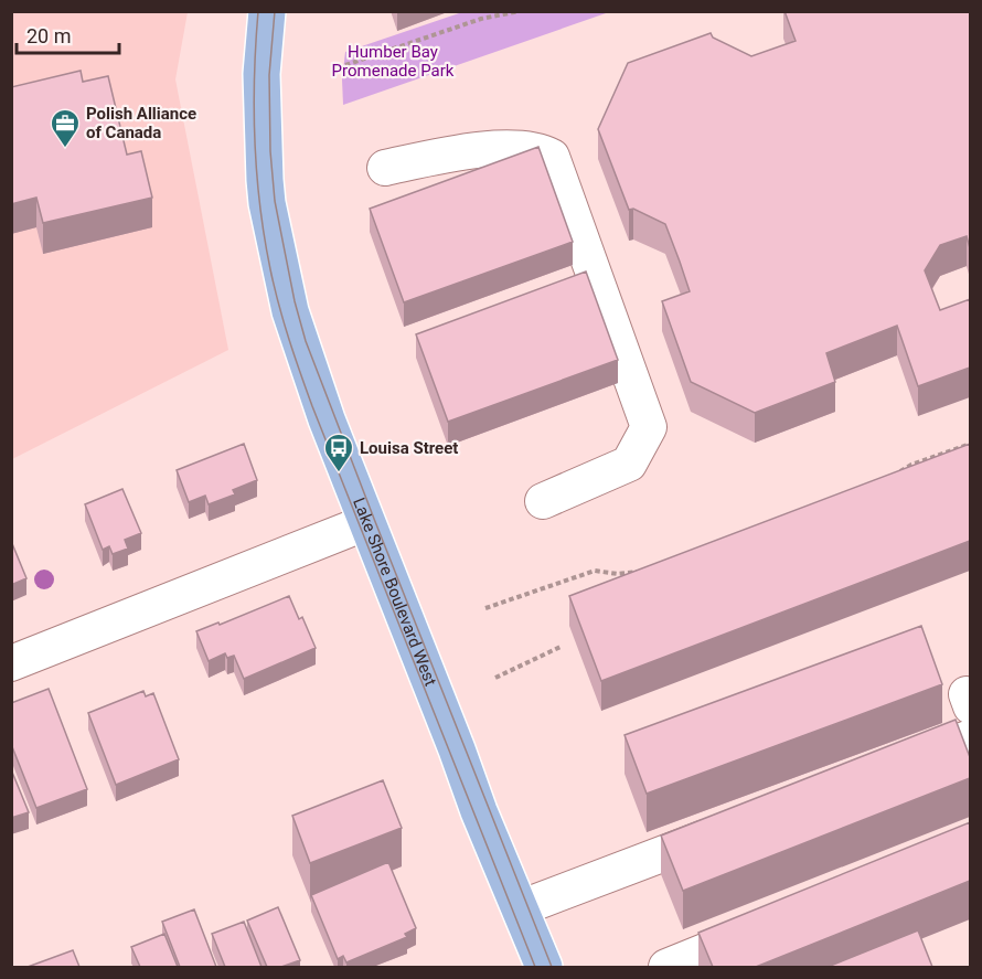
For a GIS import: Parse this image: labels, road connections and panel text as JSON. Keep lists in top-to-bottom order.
{
  "streets": {
    "main road": ["Lake Shore Boulevard West"]
  },
  "parks": ["Humber Bay Promenade Park"],
  "places": {
    "office": ["Polish Alliance of Canada"],
    "bus stop": ["Louisa Street"]
  },
  "scale_bar": "20 m"
}
